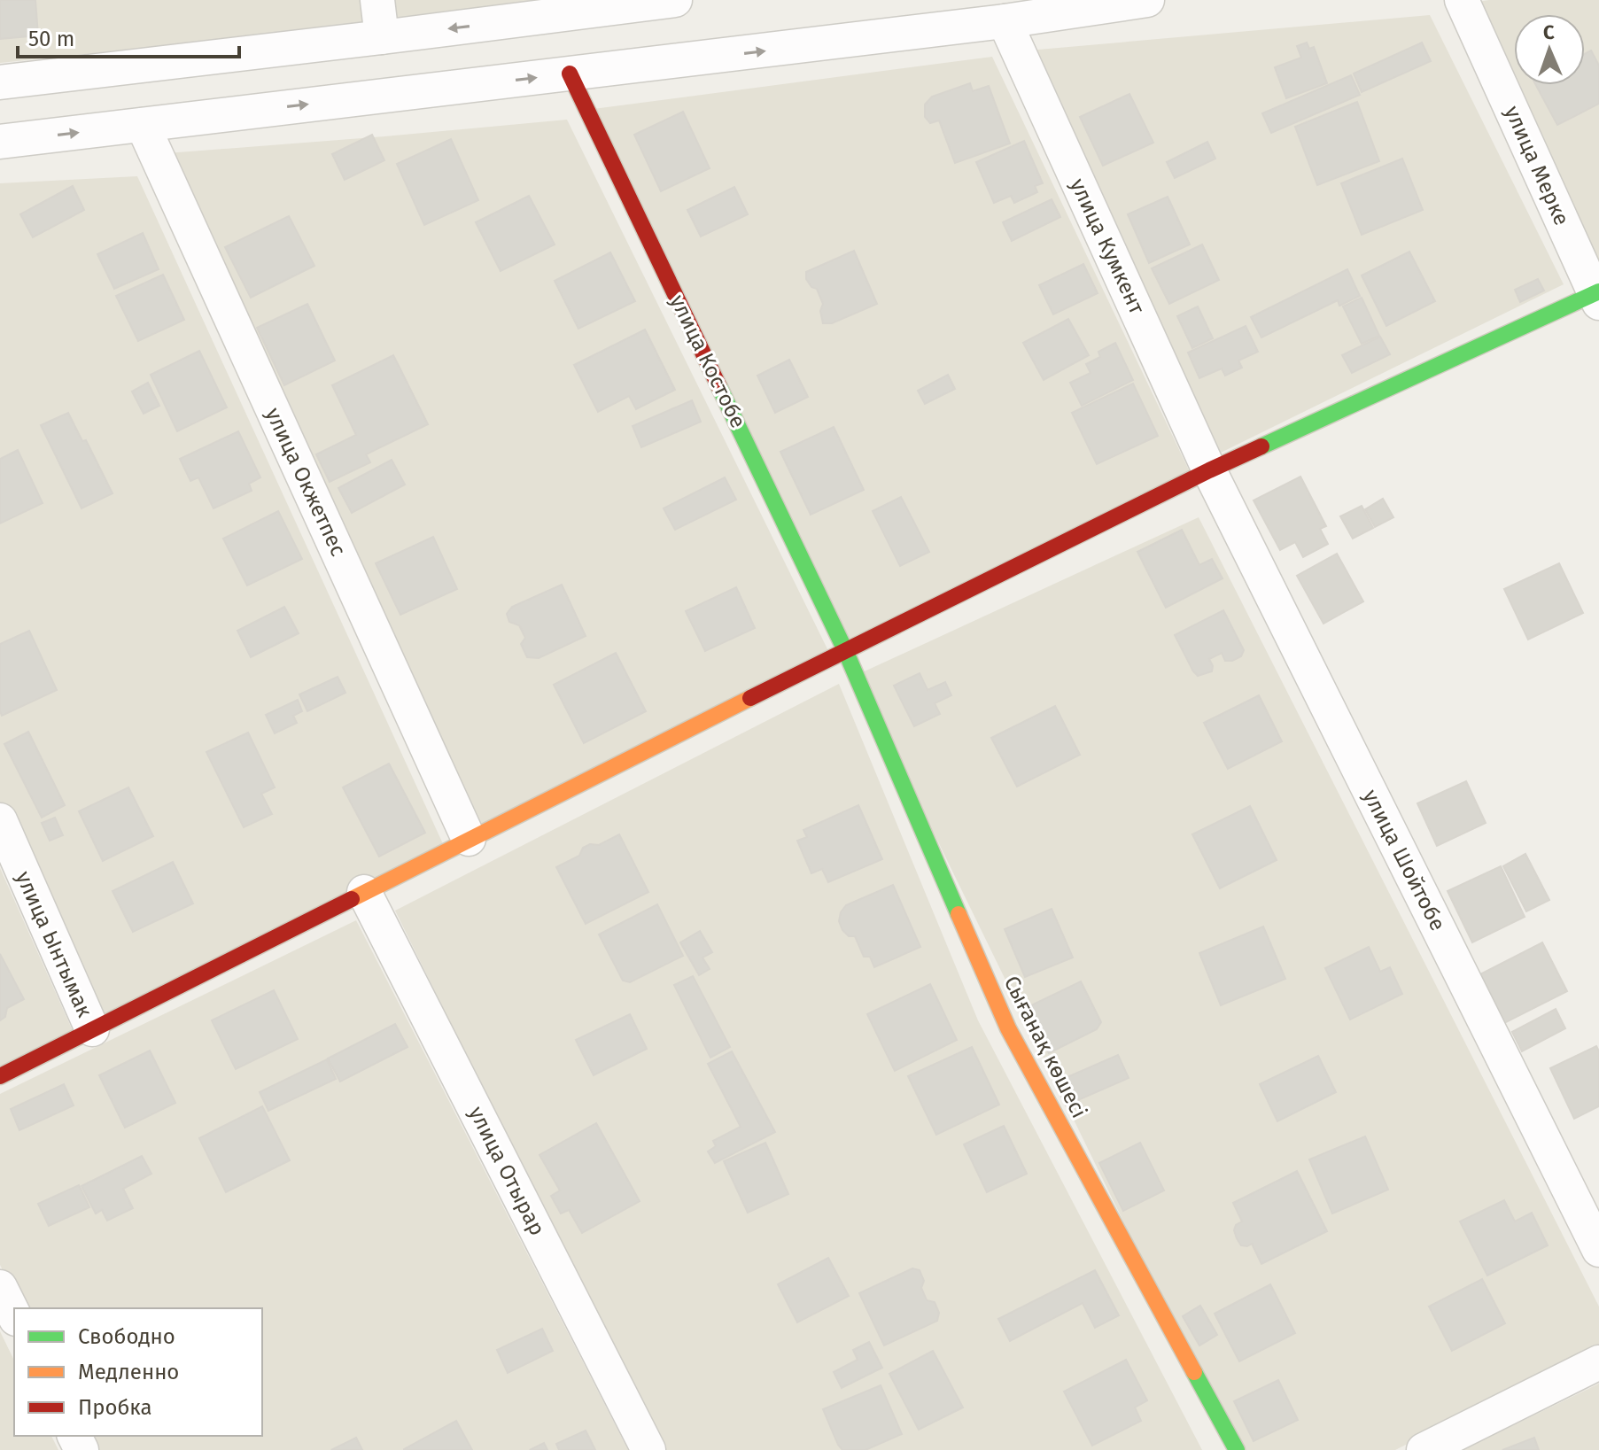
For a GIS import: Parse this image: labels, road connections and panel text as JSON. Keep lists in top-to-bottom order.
{
  "streets": {
    "street": [
      "улица Мерке",
      "улица Кумкент",
      "улица Костобе",
      "улица Окжетпес",
      "улица Шойтобе",
      "улица Ынтымак",
      "Сығанақ көшесі",
      "улица Отырар"
    ]
  },
  "crossings": [
    ["улица Кумкент", "улица Шойтобе"],
    ["улица Костобе", "Сығанақ көшесі"]
  ],
  "legend": ["Свободно", "Медленно", "Пробка"],
  "scale_bar": "50 m",
  "north": "top"
}
